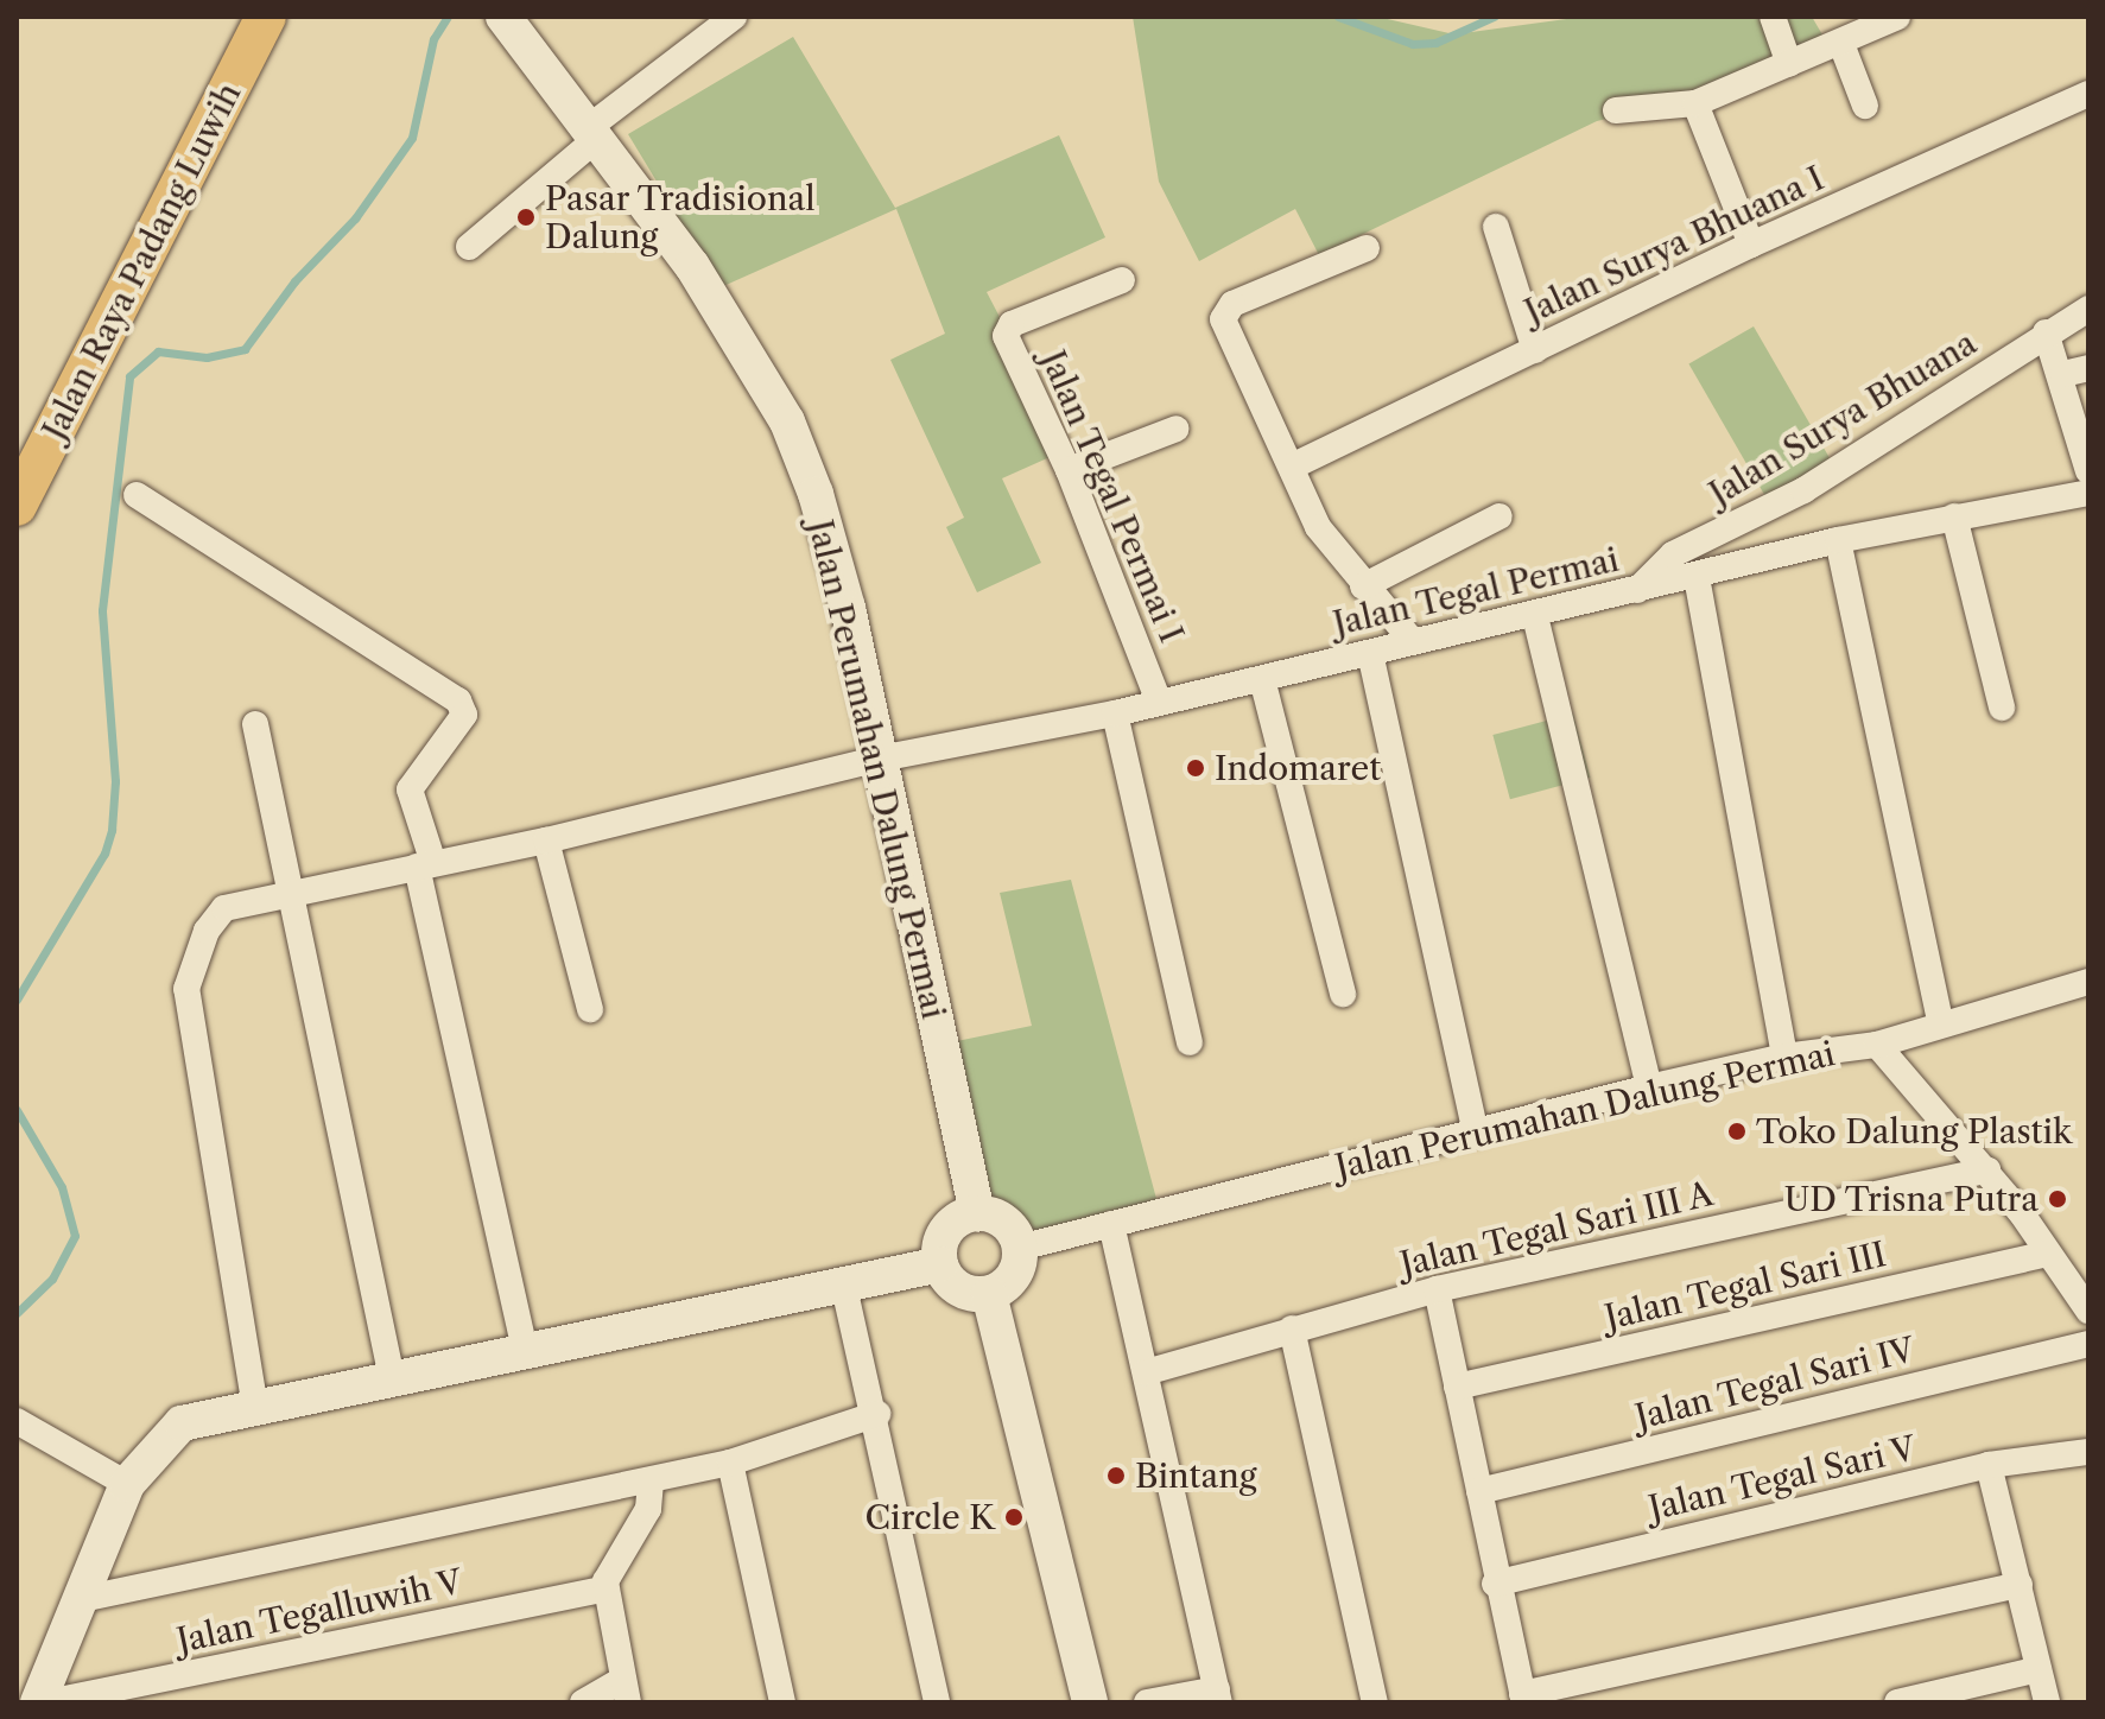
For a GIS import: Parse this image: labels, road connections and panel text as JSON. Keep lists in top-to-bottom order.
{
  "streets": {
    "main road": ["Jalan Raya Padang Luwih"],
    "street": [
      "Jalan Surya Bhuana I",
      "Jalan Surya Bhuana",
      "Jalan Tegal Permai I",
      "Jalan Tegal Permai",
      "Jalan Perumahan Dalung Permai",
      "Jalan Tegal Sari III A",
      "Jalan Tegal Sari III",
      "Jalan Tegal Sari IV",
      "Jalan Tegal Sari V",
      "Jalan Tegalluwih V"
    ]
  },
  "crossings": [
    ["Jalan Surya Bhuana", "Jalan Tegal Permai"],
    ["Jalan Tegal Permai I", "Jalan Tegal Permai"],
    ["Jalan Tegal Permai", "Jalan Perumahan Dalung Permai"],
    ["Jalan Perumahan Dalung Permai", "Jalan Tegal Sari III A"],
    ["Jalan Perumahan Dalung Permai", "Jalan Tegal Sari III"]
  ],
  "places": [
    "Pasar Tradisional Dalung",
    "Indomaret",
    "Toko Dalung Plastik",
    "UD Trisna Putra",
    "Bintang",
    "Circle K"
  ]
}
